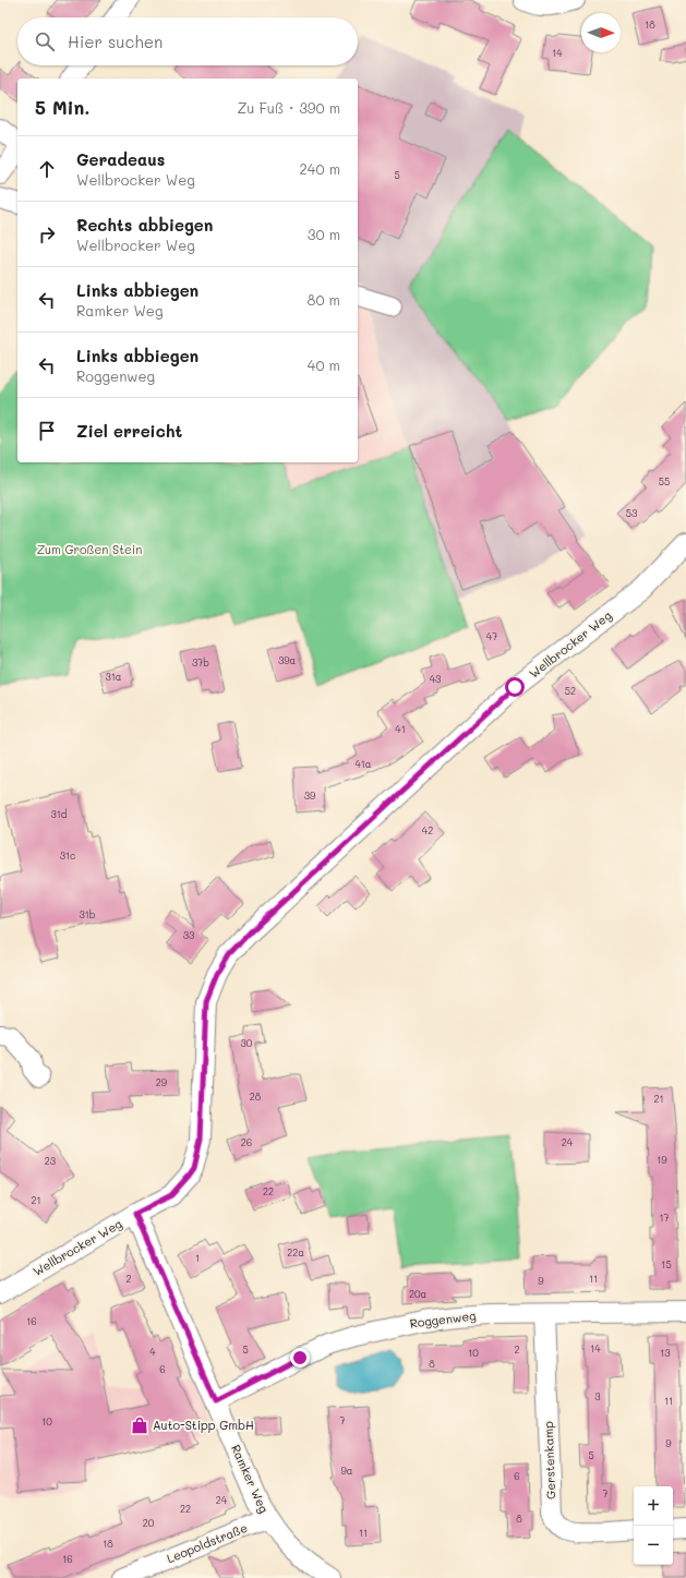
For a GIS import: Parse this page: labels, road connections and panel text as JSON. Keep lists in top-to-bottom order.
{
  "streets": {
    "street": [
      "Wellbrocker Weg",
      "Roggenweg",
      "Gerstenkamp",
      "Ramker Weg",
      "Leopoldstraße"
    ]
  },
  "crossings": [
    ["Wellbrocker Weg", "Ramker Weg"],
    ["Roggenweg", "Gerstenkamp"],
    ["Roggenweg", "Ramker Weg"],
    ["Ramker Weg", "Leopoldstraße"]
  ],
  "parks": ["Zum Großen Stein"],
  "places": {
    "shop": ["Auto-Stipp GmbH"]
  },
  "house_numbers": [
    "18",
    "14",
    "5",
    "55",
    "53",
    "47",
    "39a",
    "37b",
    "31a",
    "43",
    "52",
    "41",
    "41a",
    "39",
    "31d",
    "42",
    "31c",
    "31b",
    "33",
    "30",
    "29",
    "28",
    "21",
    "26",
    "24",
    "19",
    "23",
    "22",
    "21",
    "17",
    "22a",
    "1",
    "15",
    "2",
    "11",
    "9",
    "20a",
    "16",
    "14",
    "5",
    "2",
    "4",
    "10",
    "13",
    "8",
    "6",
    "3",
    "11",
    "7",
    "10",
    "9",
    "5",
    "9a",
    "6",
    "7",
    "24",
    "22",
    "8",
    "20",
    "11",
    "18",
    "16"
  ],
  "north": "right",
  "page": {
    "search": "Hier suchen",
    "heading": ["5 Min.", "Zu Fuß · 390 m"],
    "list": [
      ["Geradeaus", "Wellbrocker Weg", "240 m"],
      ["Rechts abbiegen", "Wellbrocker Weg", "30 m"],
      ["Links abbiegen", "Ramker Weg", "80 m"],
      ["Links abbiegen", "Roggenweg", "40 m"],
      "Ziel erreicht"
    ],
    "map_buttons": ["+", "−"]
  }
}
